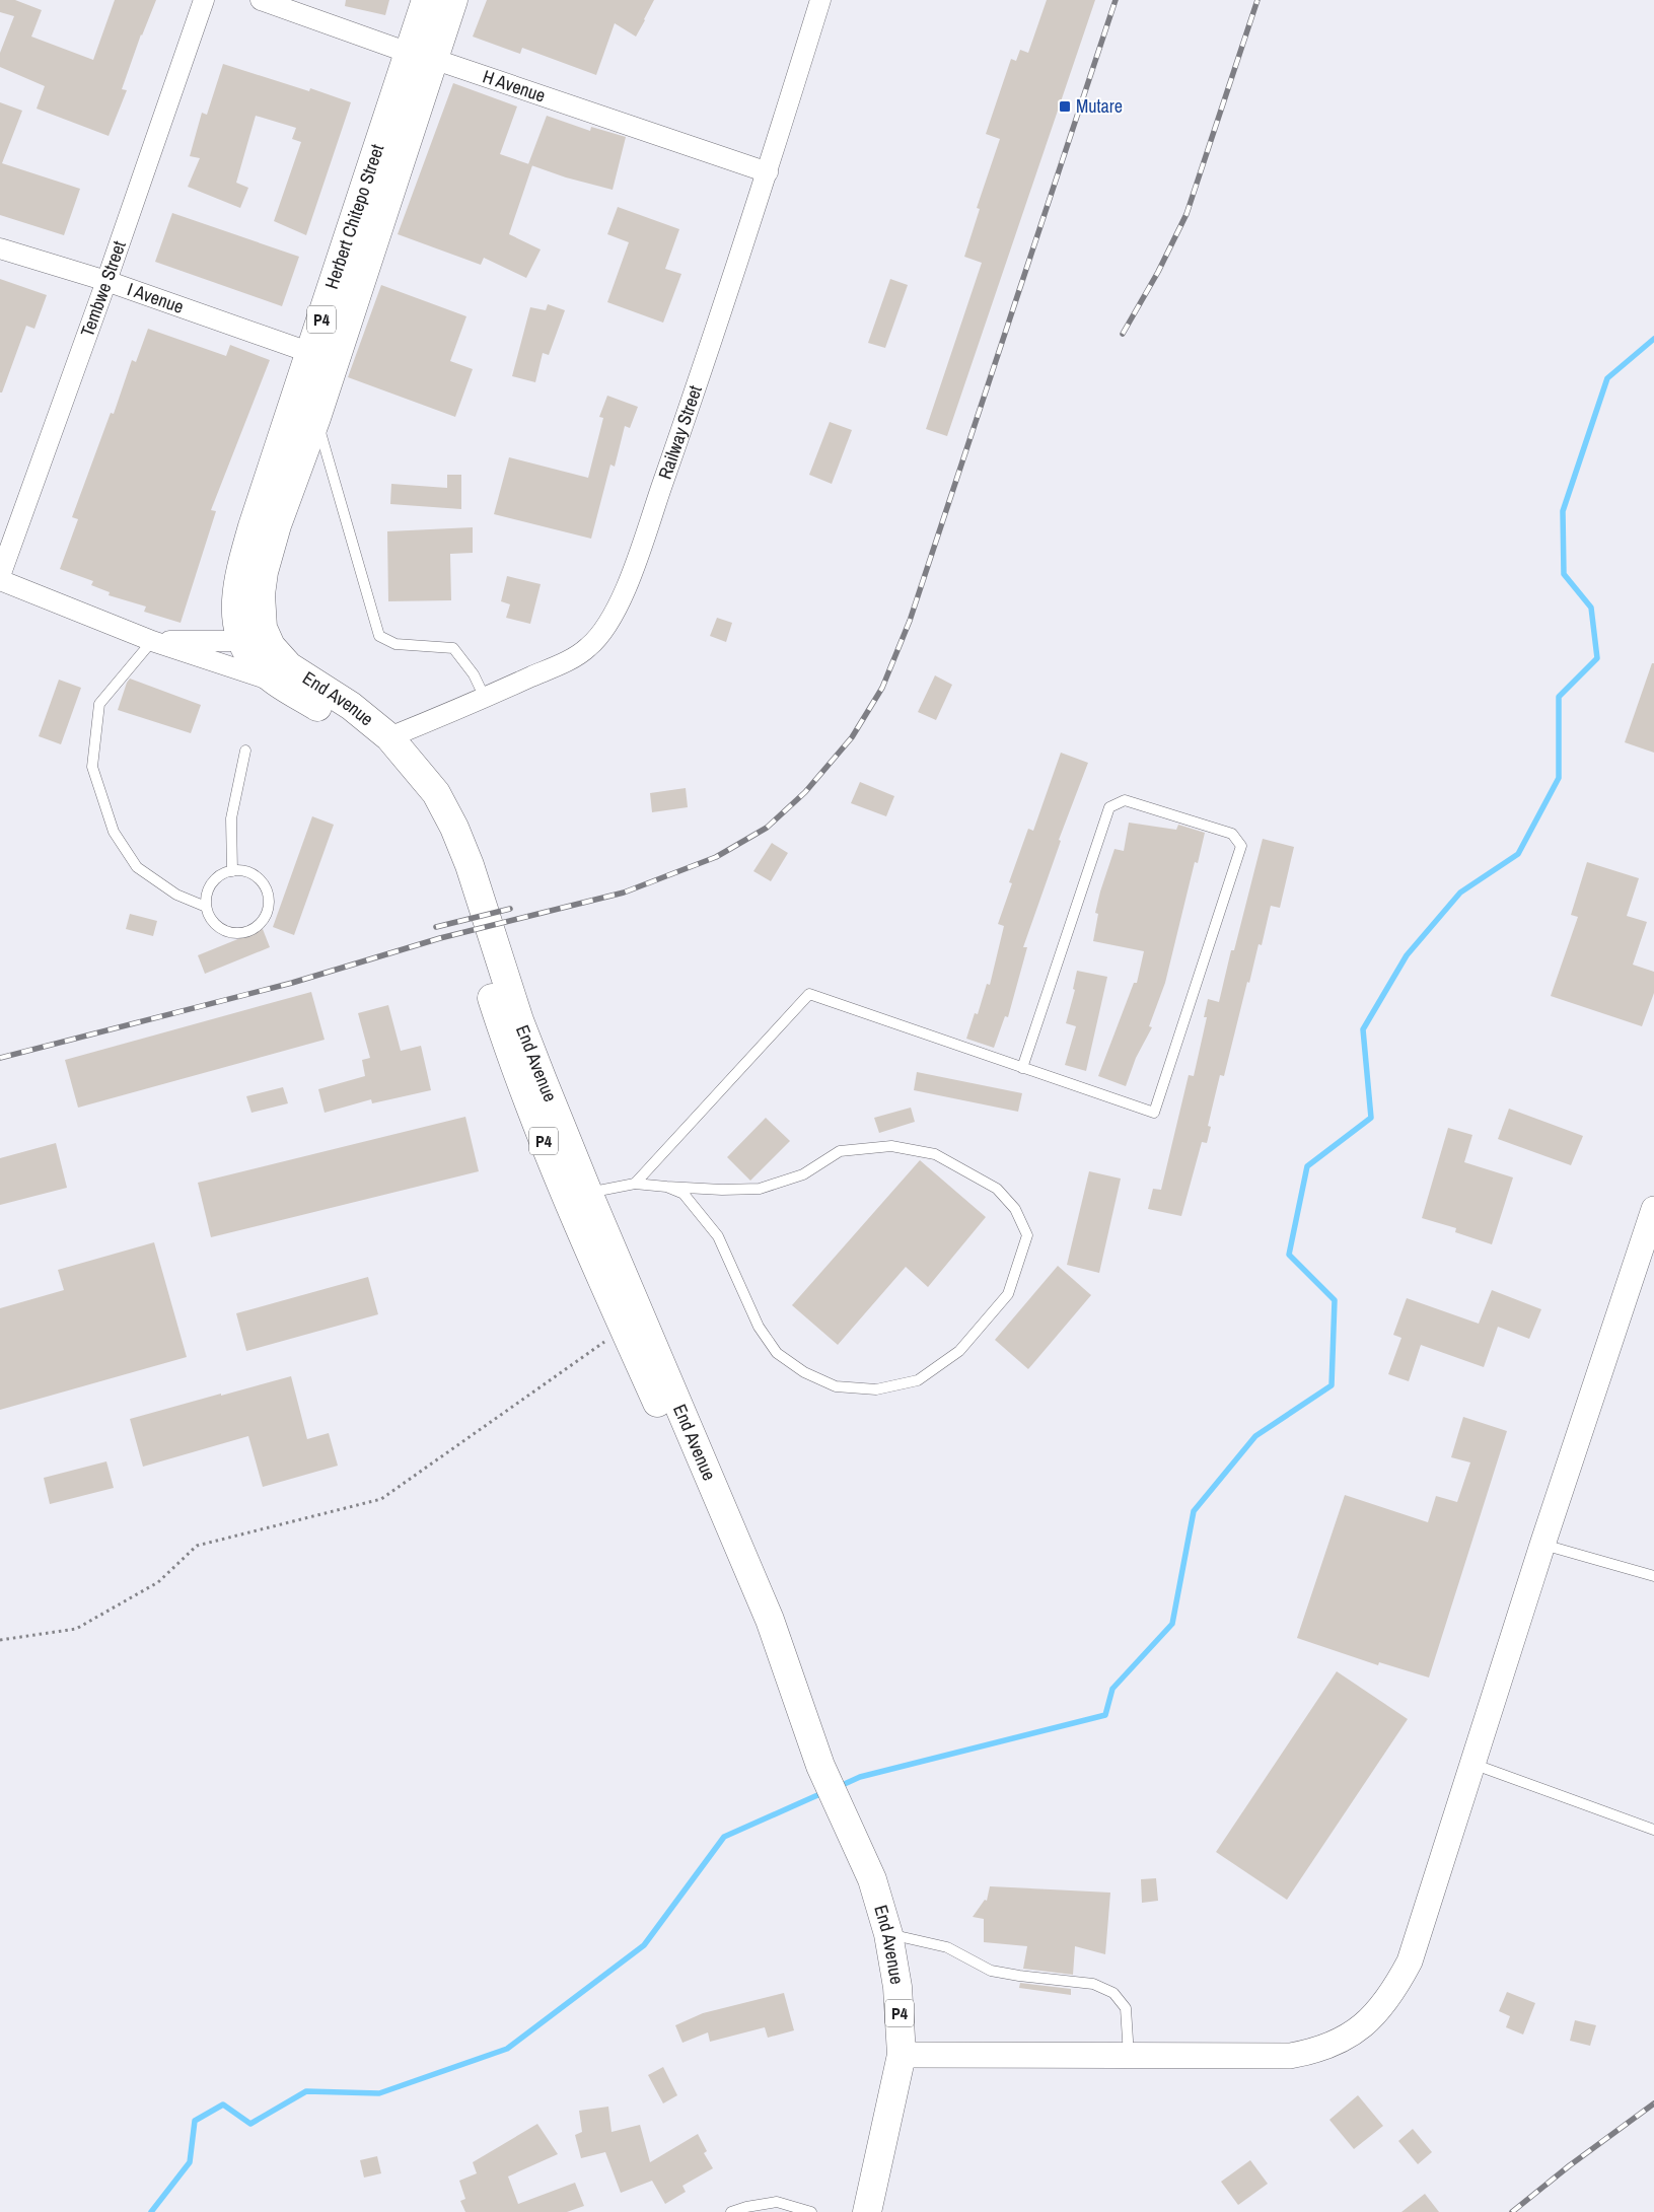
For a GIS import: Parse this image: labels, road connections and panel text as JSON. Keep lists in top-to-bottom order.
{
  "streets": {
    "highway": ["Herbert Chitepo Street", "P4", "End Avenue"],
    "street": [
      "H Avenue",
      "Tembwe Street",
      "I Avenue",
      "Railway Street"
    ]
  },
  "crossings": [
    ["H Avenue", "Herbert Chitepo Street"],
    ["H Avenue", "Railway Street"],
    ["Herbert Chitepo Street", "I Avenue"],
    ["Herbert Chitepo Street", "End Avenue"],
    ["Tembwe Street", "I Avenue"],
    ["Railway Street", "End Avenue"]
  ],
  "places": {
    "transit": ["Mutare"]
  }
}
